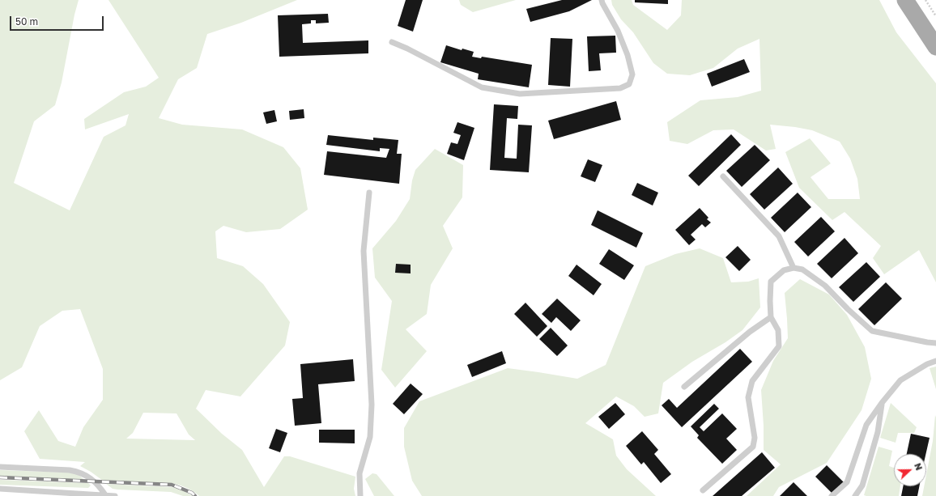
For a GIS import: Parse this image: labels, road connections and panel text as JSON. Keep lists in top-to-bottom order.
{
  "scale_bar": "50 m",
  "north": "right"
}
